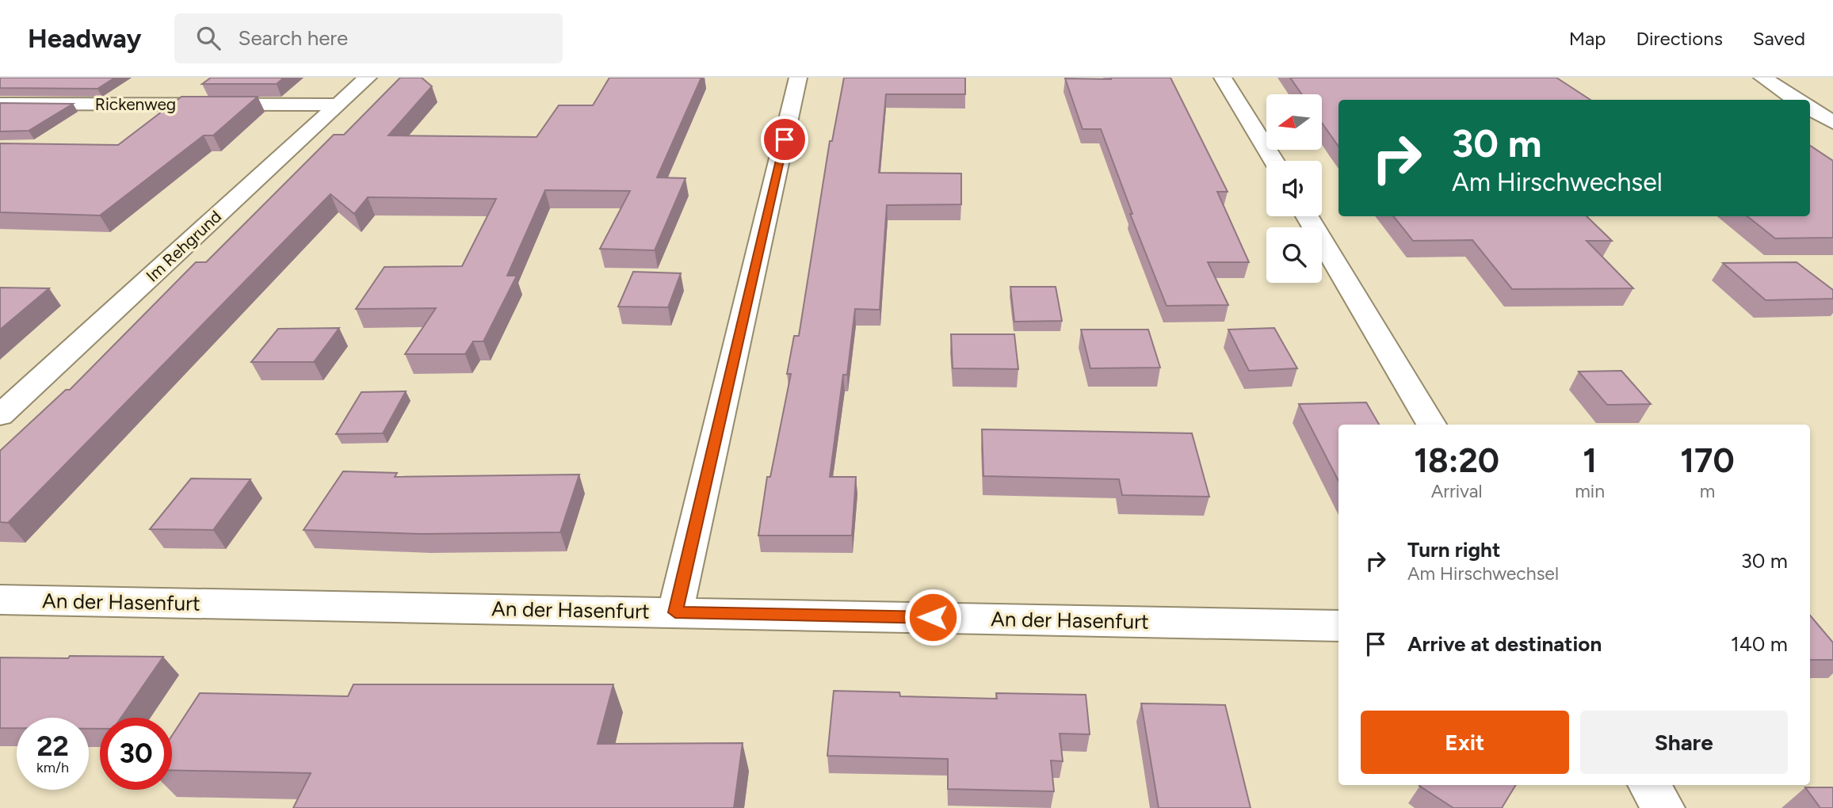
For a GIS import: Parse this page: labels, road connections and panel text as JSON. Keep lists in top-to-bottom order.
{
  "streets": {
    "street": ["Rickenweg", "Im Rehgrund", "An der Hasenfurt"]
  },
  "crossings": [
    ["Rickenweg", "Im Rehgrund"]
  ],
  "north": "left",
  "page": {
    "header": "Headway",
    "search": "Search here",
    "nav": ["Map", "Directions", "Saved"],
    "turn": ["30 m", "Am Hirschwechsel"],
    "eta": [
      "18:20",
      "Arrival",
      "1",
      "min",
      "170",
      "m"
    ],
    "list": [
      {
        "name": "Turn right",
        "note": "Am Hirschwechsel",
        "value": "30 m"
      },
      {
        "name": "Arrive at destination",
        "value": "140 m"
      }
    ],
    "buttons": ["Exit", "Share"],
    "speed": "22 km/h",
    "limit": "30"
  }
}
